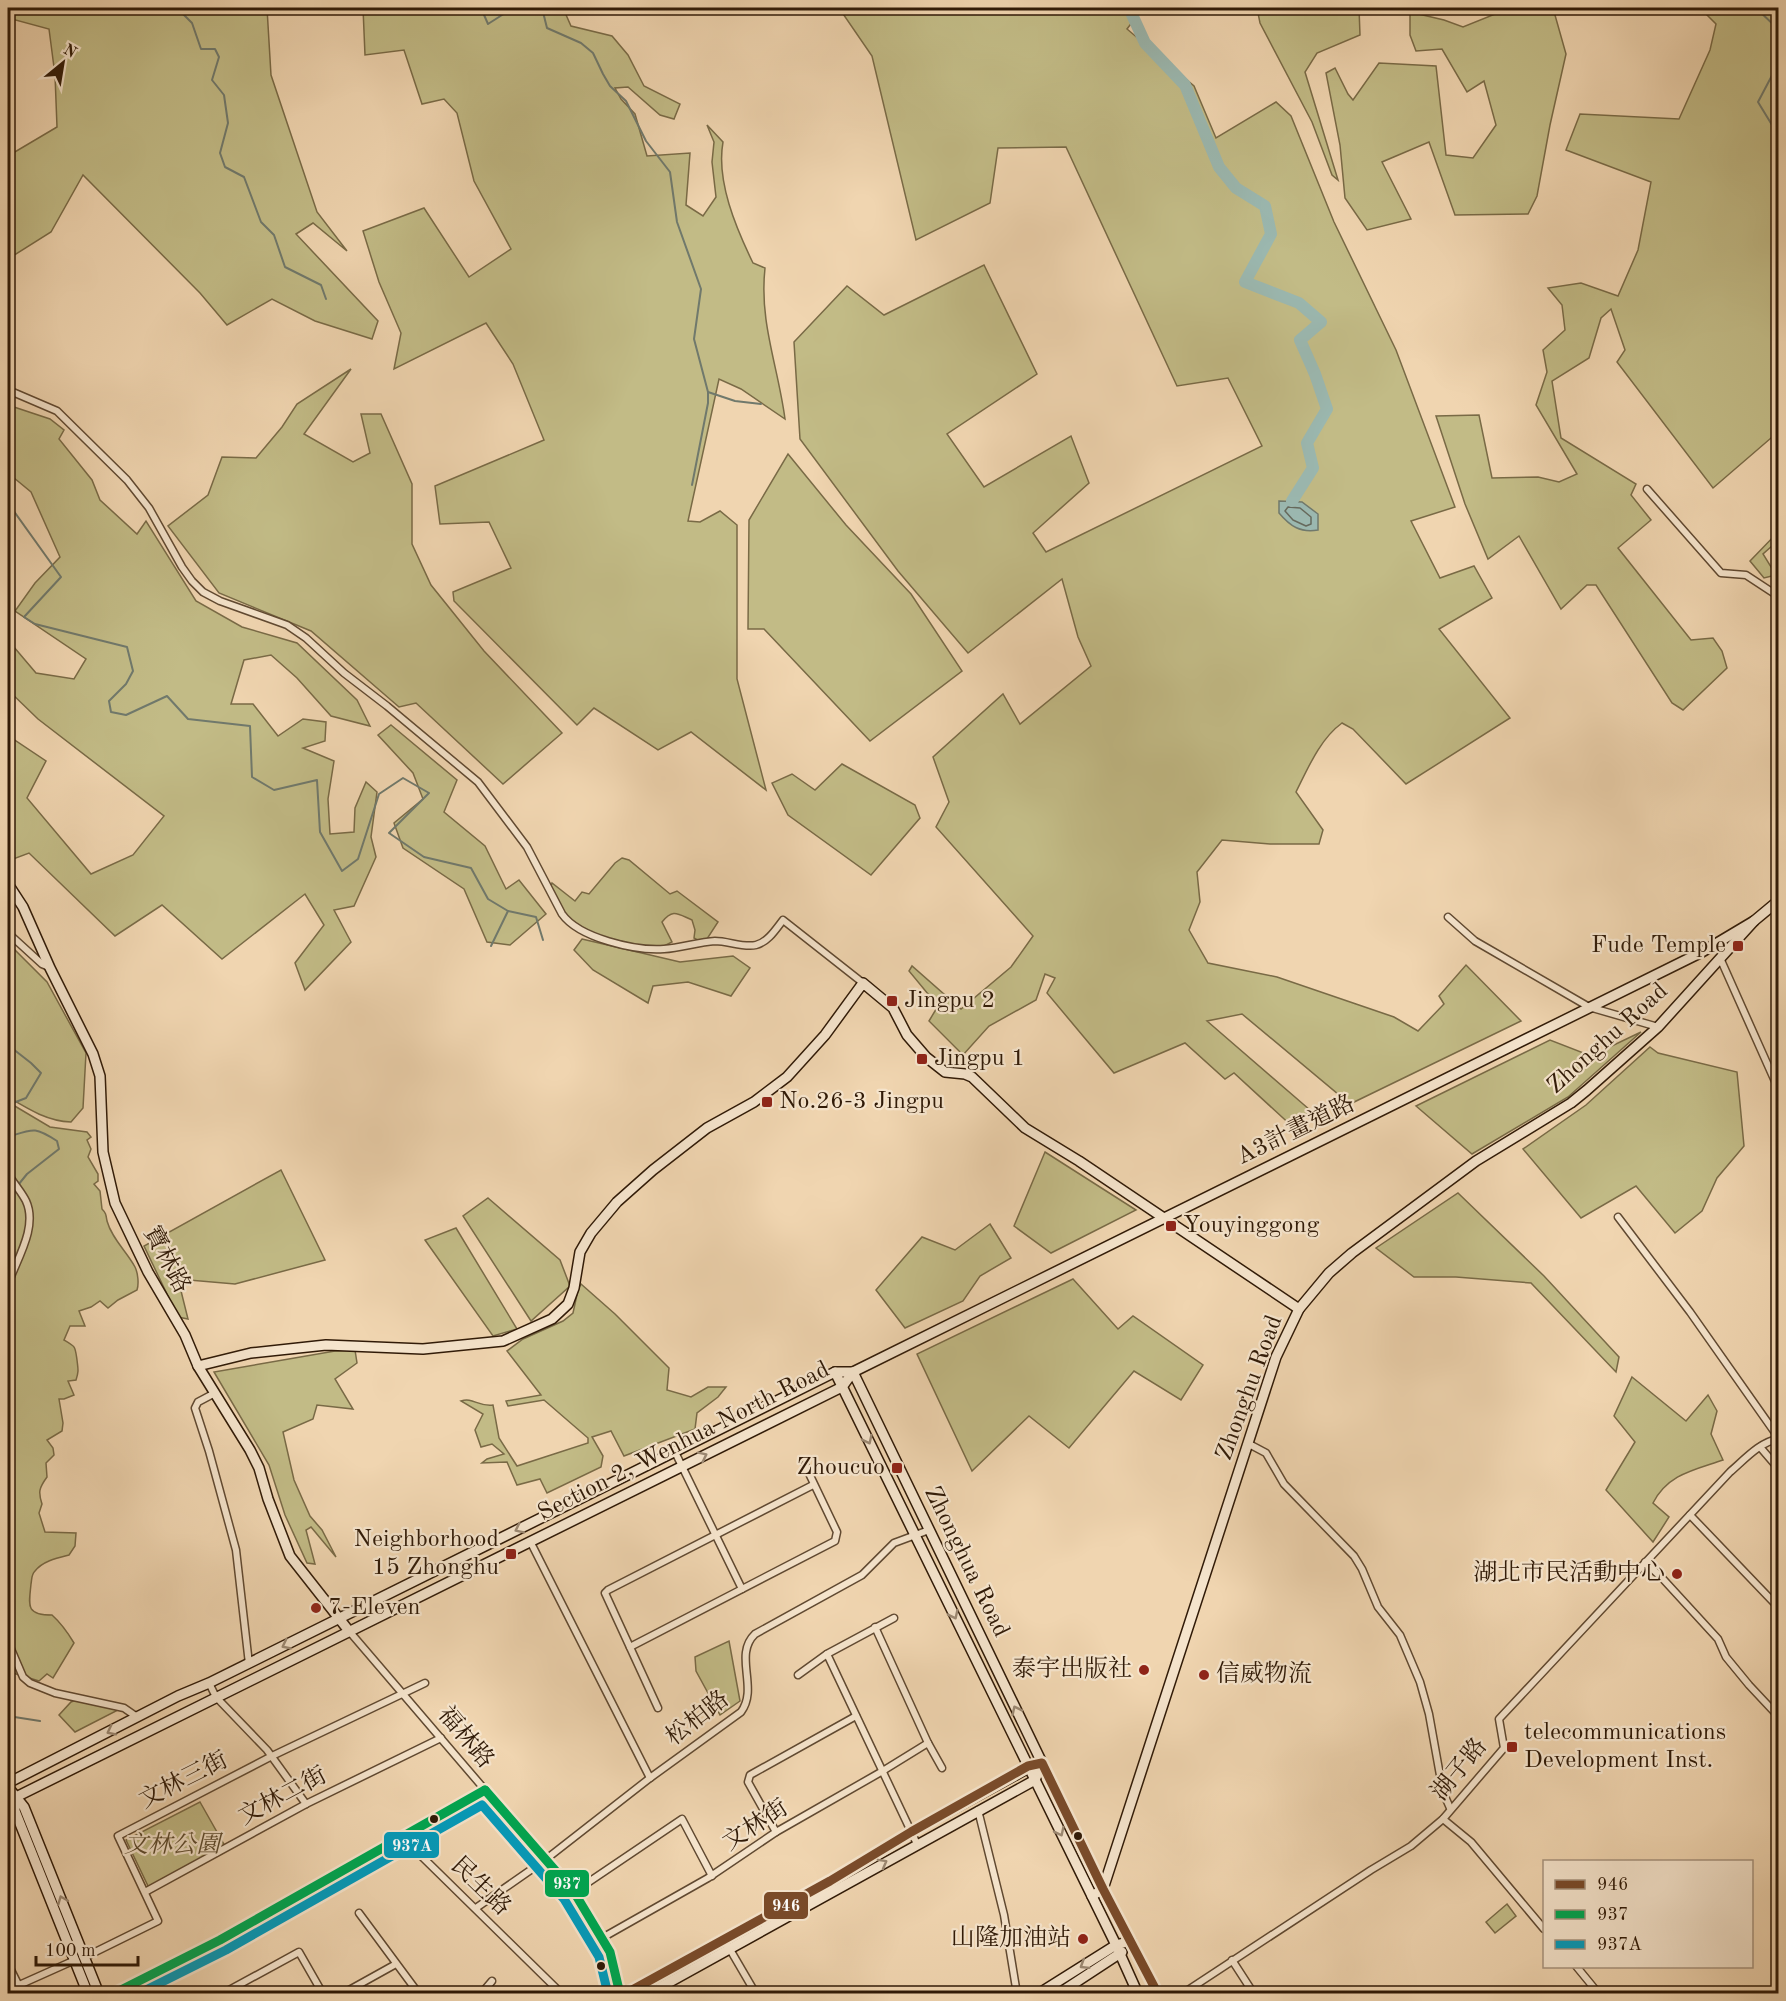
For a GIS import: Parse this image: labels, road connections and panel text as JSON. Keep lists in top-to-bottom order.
{
  "streets": {
    "street": [
      "Zhonghu Road",
      "A3計畫道路",
      "寶林路",
      "Section 2, Wenhua North Road",
      "Zhonghua Road",
      "松柏路",
      "福林路",
      "湖子路",
      "文林三街",
      "文林二街",
      "文林街",
      "民生路"
    ]
  },
  "crossings": [
    ["Zhonghu Road", "A3計畫道路"],
    ["Zhonghu Road", "Zhonghua Road"],
    ["A3計畫道路", "Section 2, Wenhua North Road"],
    ["A3計畫道路", "Zhonghua Road"],
    ["寶林路", "Section 2, Wenhua North Road"],
    ["寶林路", "福林路"],
    ["Section 2, Wenhua North Road", "Zhonghua Road"],
    ["Section 2, Wenhua North Road", "福林路"],
    ["Zhonghua Road", "松柏路"],
    ["松柏路", "福林路"],
    ["松柏路", "民生路"],
    ["福林路", "文林三街"],
    ["福林路", "文林二街"],
    ["福林路", "文林街"],
    ["文林三街", "文林二街"]
  ],
  "parks": ["文林公園"],
  "places": {
    "transit": [
      "Fude Temple",
      "Jingpu 2",
      "Jingpu 1",
      "No.26-3 Jingpu",
      "Youyinggong",
      "Zhoucuo",
      "Neighborhood 15 Zhonghu",
      "telecommunications Development Inst."
    ],
    "other": [
      "湖北市民活動中心",
      "7-Eleven",
      "泰宇出版社",
      "信威物流",
      "山隆加油站"
    ]
  },
  "lines": ["transit line 946", "transit line 937", "transit line 937A"],
  "legend": ["946", "937", "937A"],
  "scale_bar": "100 m",
  "north": "top right"
}
